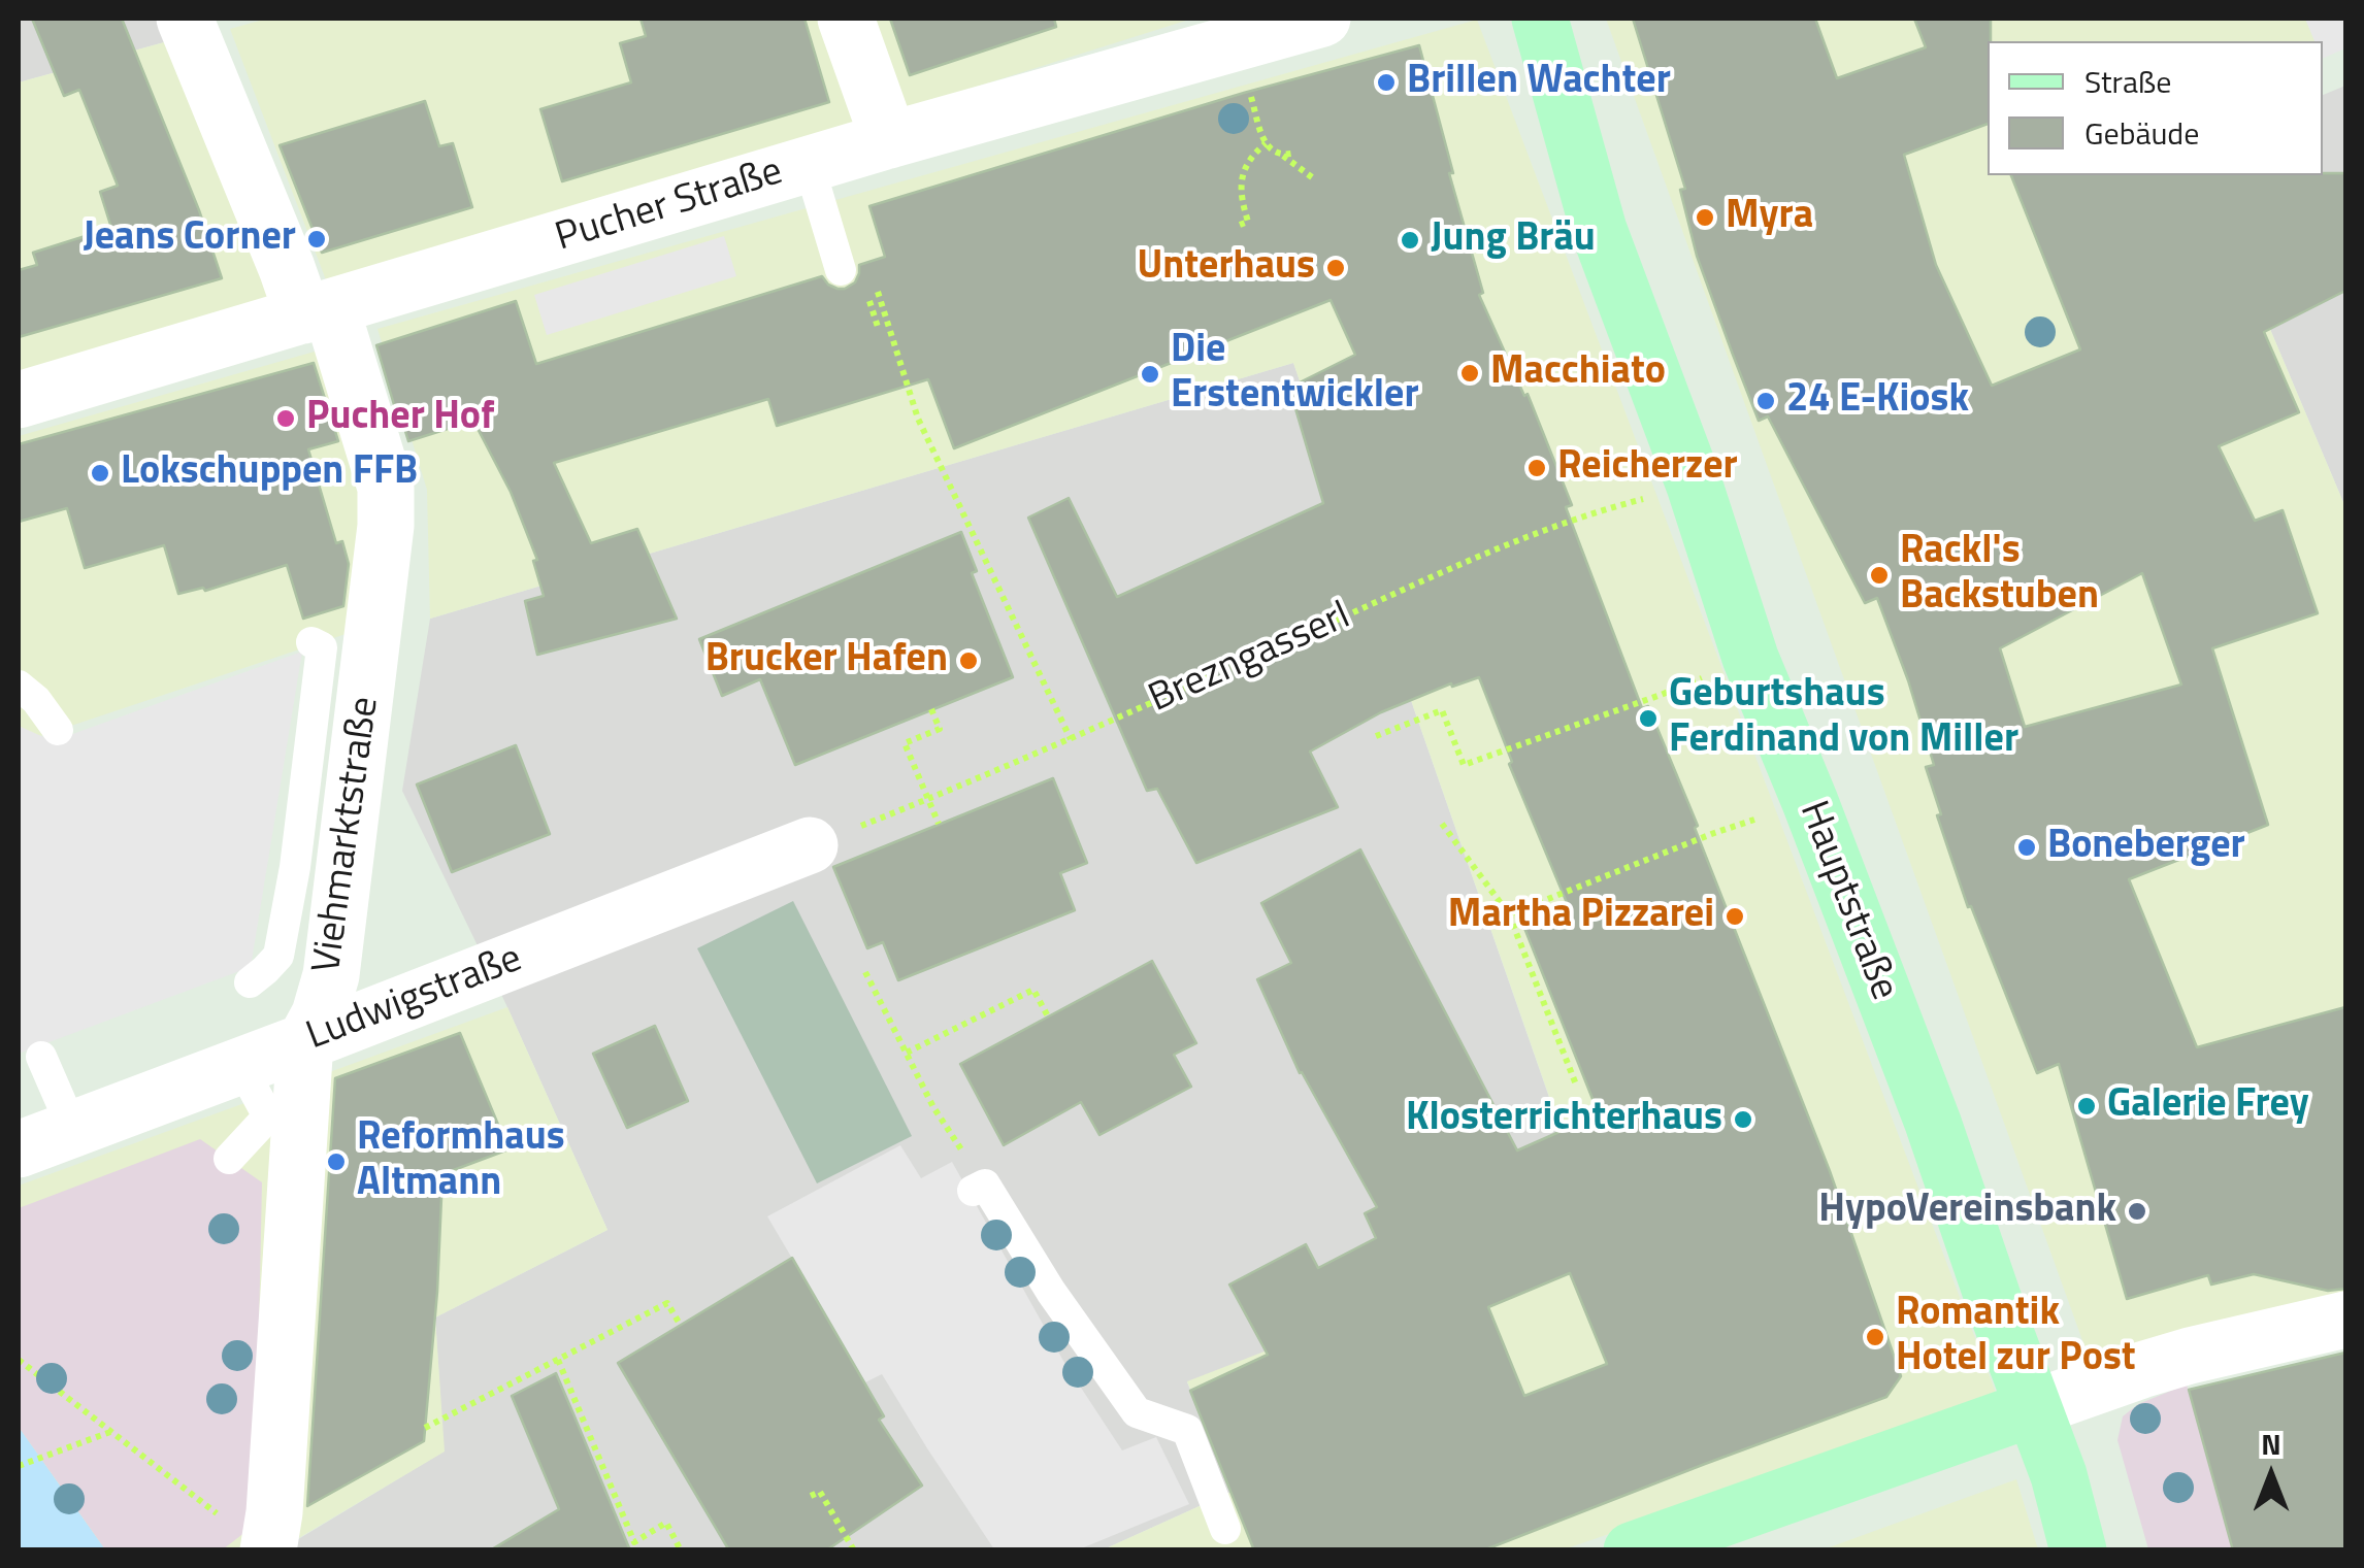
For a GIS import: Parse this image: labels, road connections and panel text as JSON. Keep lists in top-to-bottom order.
{
  "streets": {
    "street": [
      "Pucher Straße",
      "Viehmarktstraße",
      "Hauptstraße",
      "Ludwigstraße"
    ],
    "path": ["Brezngasserl"]
  },
  "crossings": [
    ["Pucher Straße", "Viehmarktstraße"],
    ["Brezngasserl", "Hauptstraße"],
    ["Brezngasserl", "Ludwigstraße"],
    ["Viehmarktstraße", "Ludwigstraße"]
  ],
  "places": [
    "Brillen Wachter",
    "Myra",
    "Jeans Corner",
    "Jung Bräu",
    "Unterhaus",
    "Macchiato",
    "Die Erstentwickler",
    "24 E-Kiosk",
    "Pucher Hof",
    "Reicherzer",
    "Lokschuppen FFB",
    "Rackl's Backstuben",
    "Brucker Hafen",
    "Geburtshaus Ferdinand von Miller",
    "Boneberger",
    "Martha Pizzarei",
    "Galerie Frey",
    "Klosterrichterhaus",
    "Reformhaus Altmann",
    "HypoVereinsbank",
    "Romantik Hotel zur Post"
  ],
  "legend": ["Straße", "Gebäude"],
  "north": "top"
}
